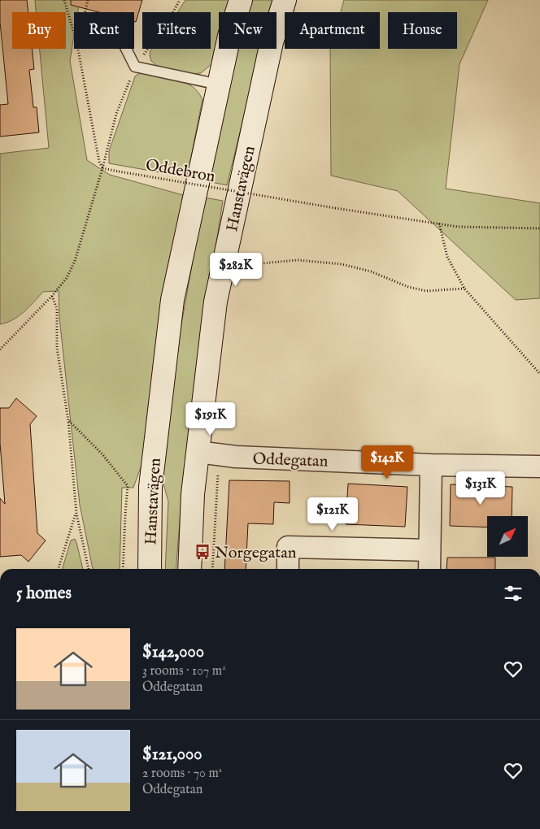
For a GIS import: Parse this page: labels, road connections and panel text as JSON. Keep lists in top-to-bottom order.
{
  "streets": {
    "main road": ["Hanstavägen"],
    "street": ["Oddegatan"],
    "path": ["Oddebron"]
  },
  "crossings": [
    ["Hanstavägen", "Oddegatan"]
  ],
  "places": {
    "bus stop": ["Norgegatan"]
  },
  "north": "top right",
  "page": {
    "chip": [
      "Buy",
      "Rent",
      "Filters",
      "New",
      "Apartment",
      "House"
    ],
    "price": [
      "$282K",
      "$191K",
      "$142K",
      "$131K",
      "$121K"
    ],
    "heading": "5 homes",
    "list": [
      {
        "name": "$142,000",
        "note": "3 rooms · 107 m² · Oddegatan"
      },
      {
        "name": "$121,000",
        "note": "2 rooms · 70 m² · Oddegatan"
      }
    ]
  }
}
